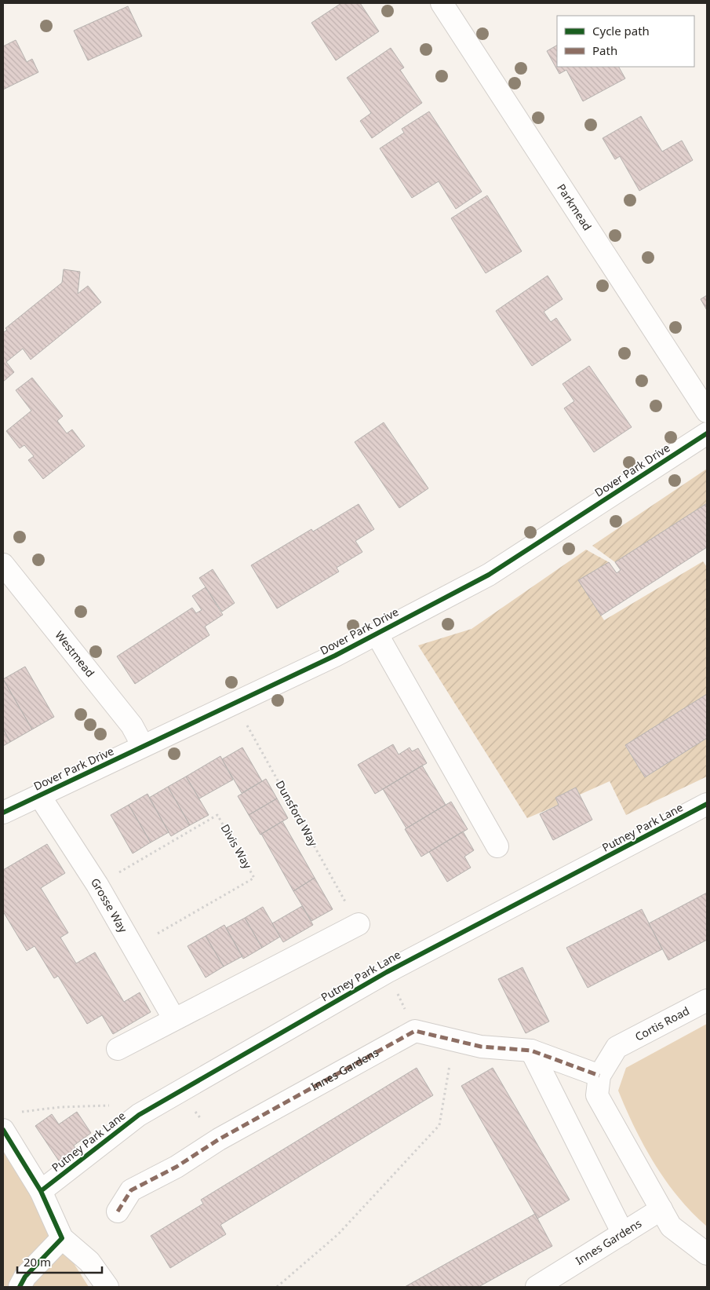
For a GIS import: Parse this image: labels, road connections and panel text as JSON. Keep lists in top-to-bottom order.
{
  "streets": {
    "street": [
      "Parkmead",
      "Dover Park Drive",
      "Westmead",
      "Putney Park Lane",
      "Grosse Way",
      "Cortis Road",
      "Innes Gardens"
    ],
    "path": ["Dunsford Way", "Divis Way"]
  },
  "crossings": [
    ["Dover Park Drive", "Westmead"],
    ["Dover Park Drive", "Dunsford Way"],
    ["Dover Park Drive", "Grosse Way"],
    ["Divis Way", "Grosse Way"]
  ],
  "legend": ["Cycle path", "Path"],
  "scale_bar": "20 m"
}
